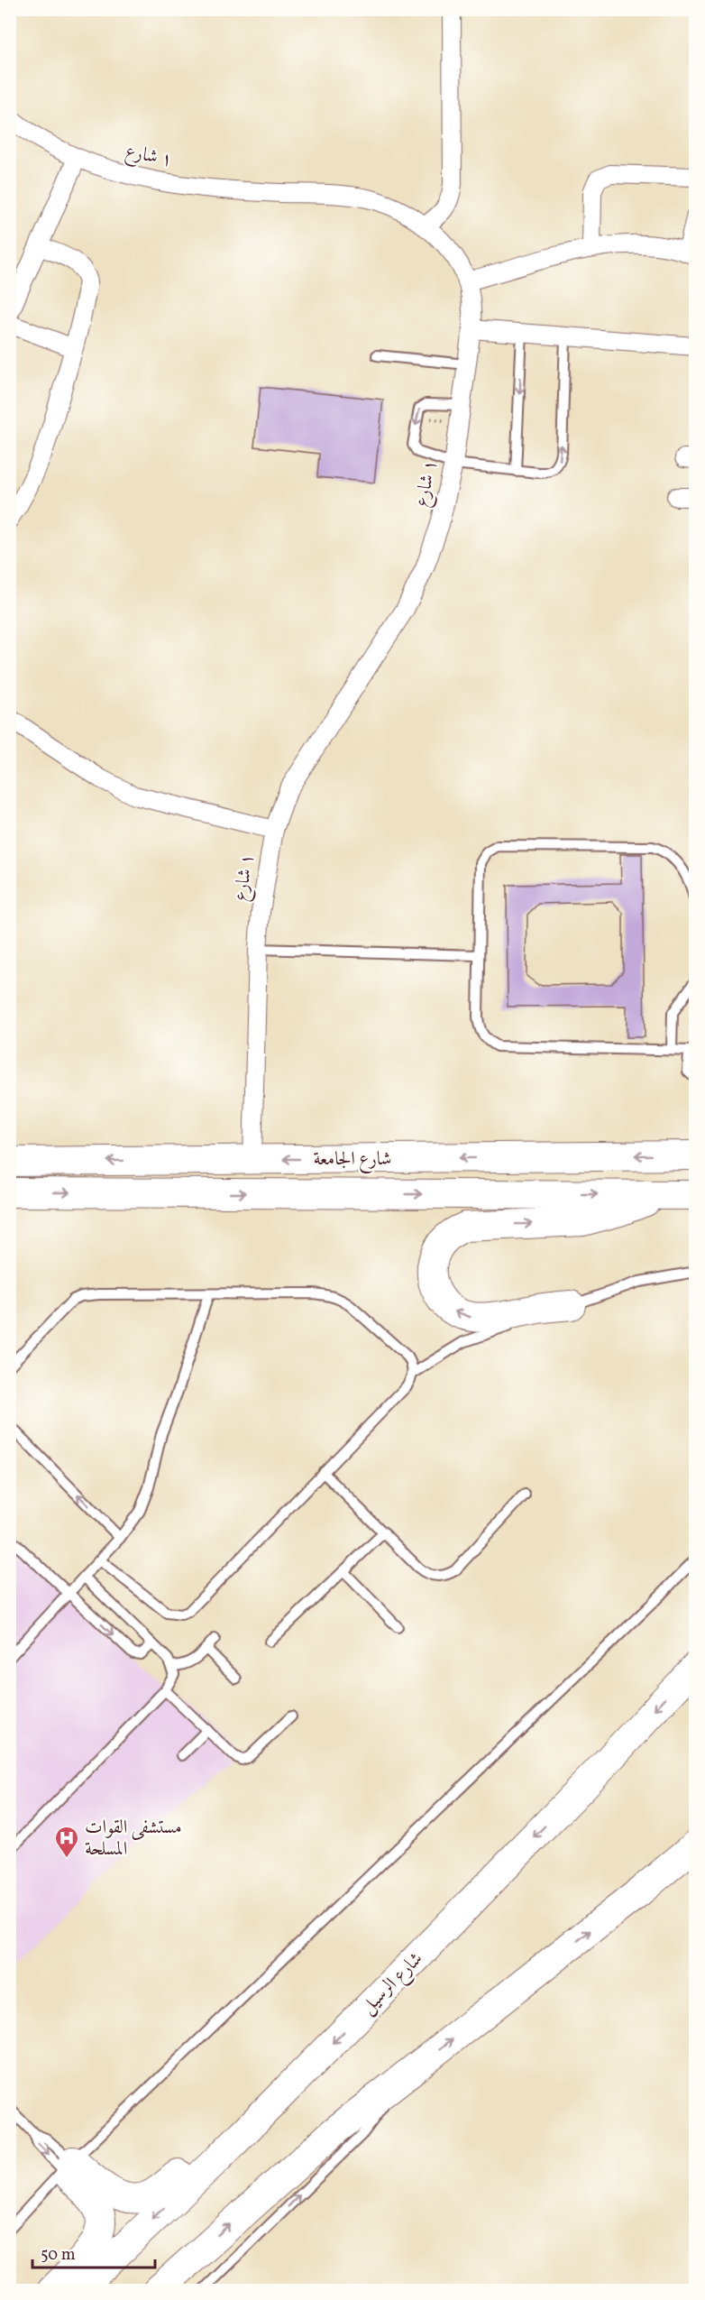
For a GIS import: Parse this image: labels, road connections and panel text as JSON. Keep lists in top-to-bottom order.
{
  "streets": {
    "main road": ["شارع الجامعة", "شارع الرسيل"],
    "street": ["١ شارع"]
  },
  "crossings": [
    ["١ شارع", "شارع الجامعة"]
  ],
  "places": {
    "hospital": ["مستشفى القوات المسلحة"]
  },
  "scale_bar": "50 m"
}
